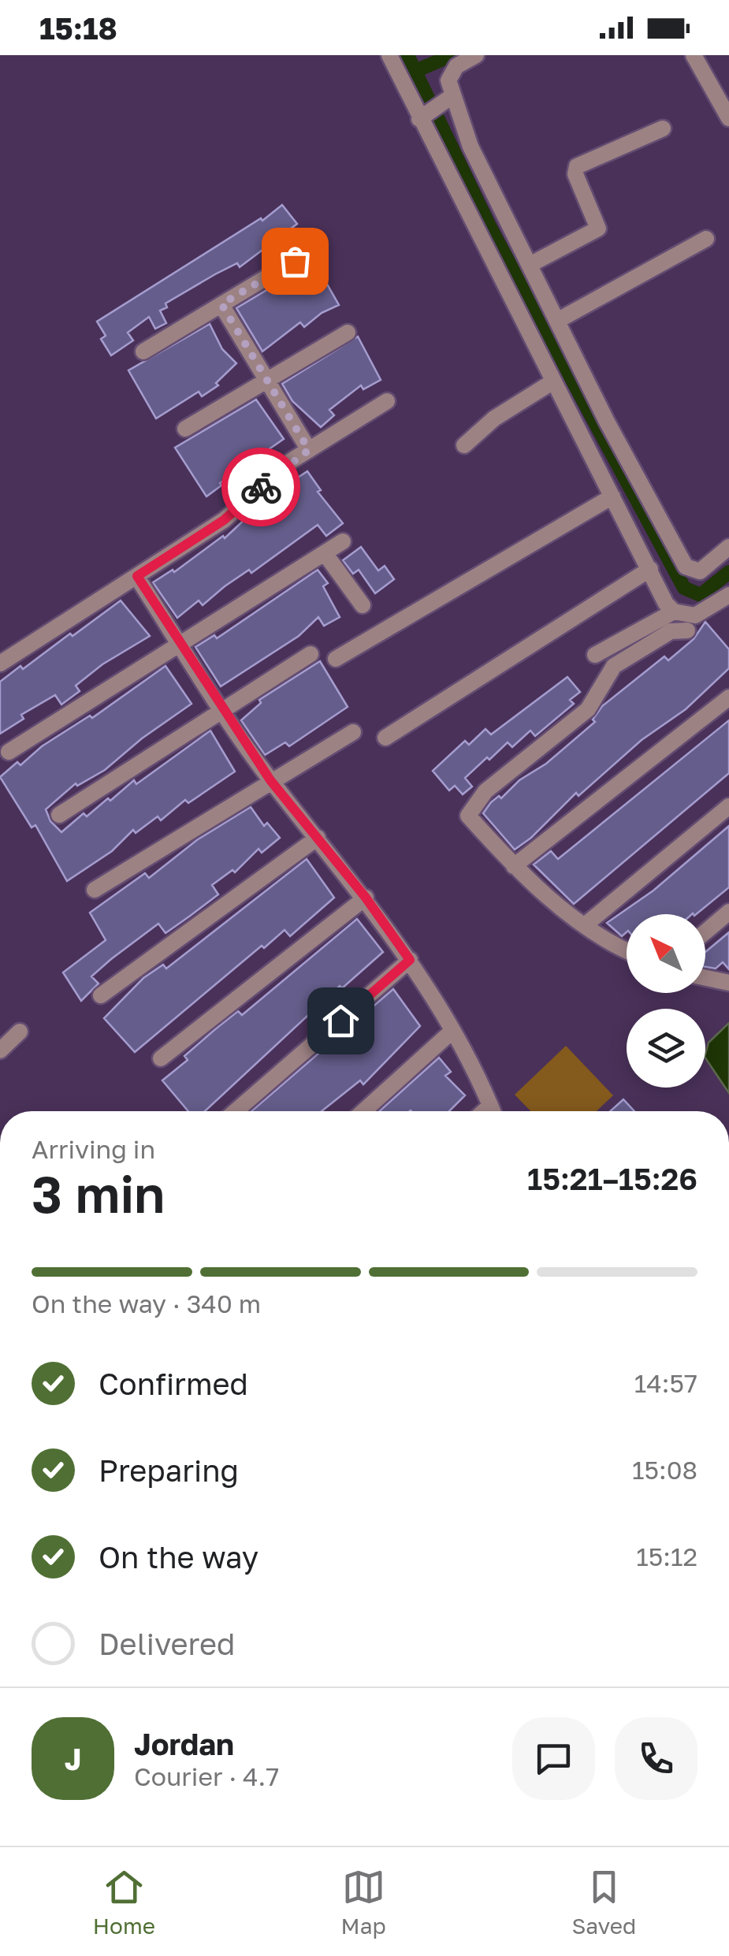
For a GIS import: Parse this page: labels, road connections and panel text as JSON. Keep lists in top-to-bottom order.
{
  "north": "top left",
  "page": {
    "status": "15:18",
    "heading": ["3 min", "Arriving in", "15:21–15:26"],
    "panel": ["Jordan", "Courier · 4.7"],
    "bar": "On the way · 340 m",
    "list": [
      ["Confirmed", "14:57"],
      ["Preparing", "15:08"],
      ["On the way", "15:12"],
      "Delivered"
    ],
    "round": "J",
    "tabs": ["Home", "Map", "Saved"]
  }
}
